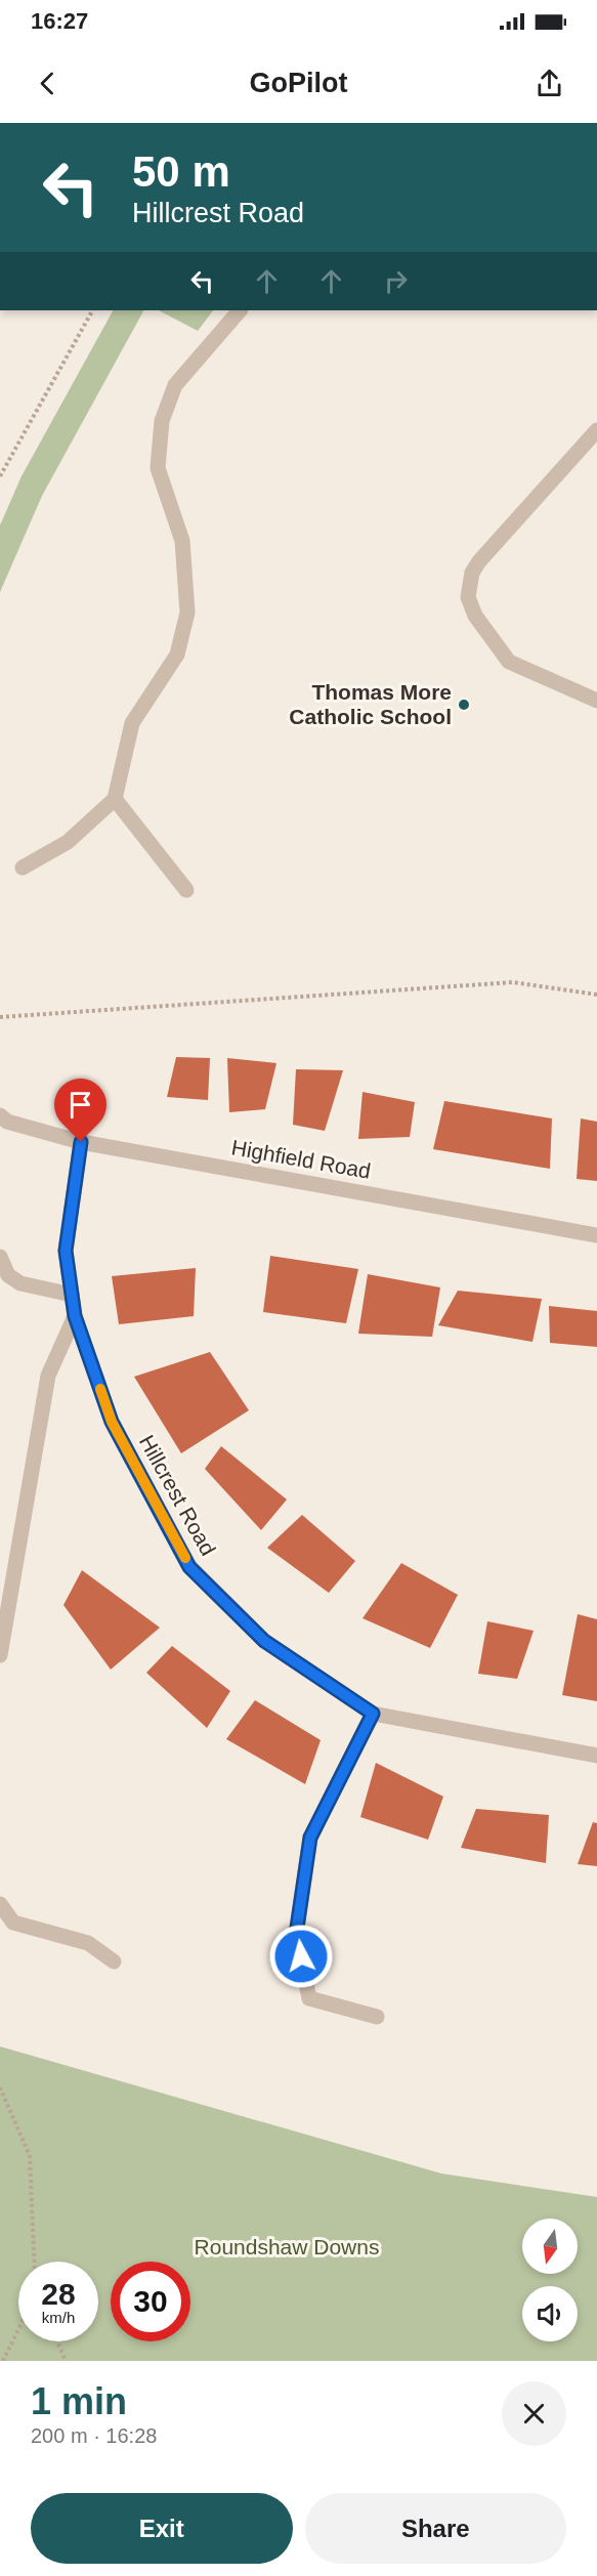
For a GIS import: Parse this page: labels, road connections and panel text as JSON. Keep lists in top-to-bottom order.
{
  "streets": {
    "street": ["Highfield Road", "Hillcrest Road"]
  },
  "crossings": [
    ["Highfield Road", "Hillcrest Road"]
  ],
  "parks": ["Roundshaw Downs"],
  "places": ["Thomas More Catholic School"],
  "north": "bottom",
  "page": {
    "status": "16:27",
    "header": "GoPilot",
    "turn": ["50 m", "Hillcrest Road"],
    "speed": "28 km/h",
    "limit": "30",
    "heading": ["1 min", "200 m · 16:28"],
    "buttons": ["Exit", "Share"]
  }
}
